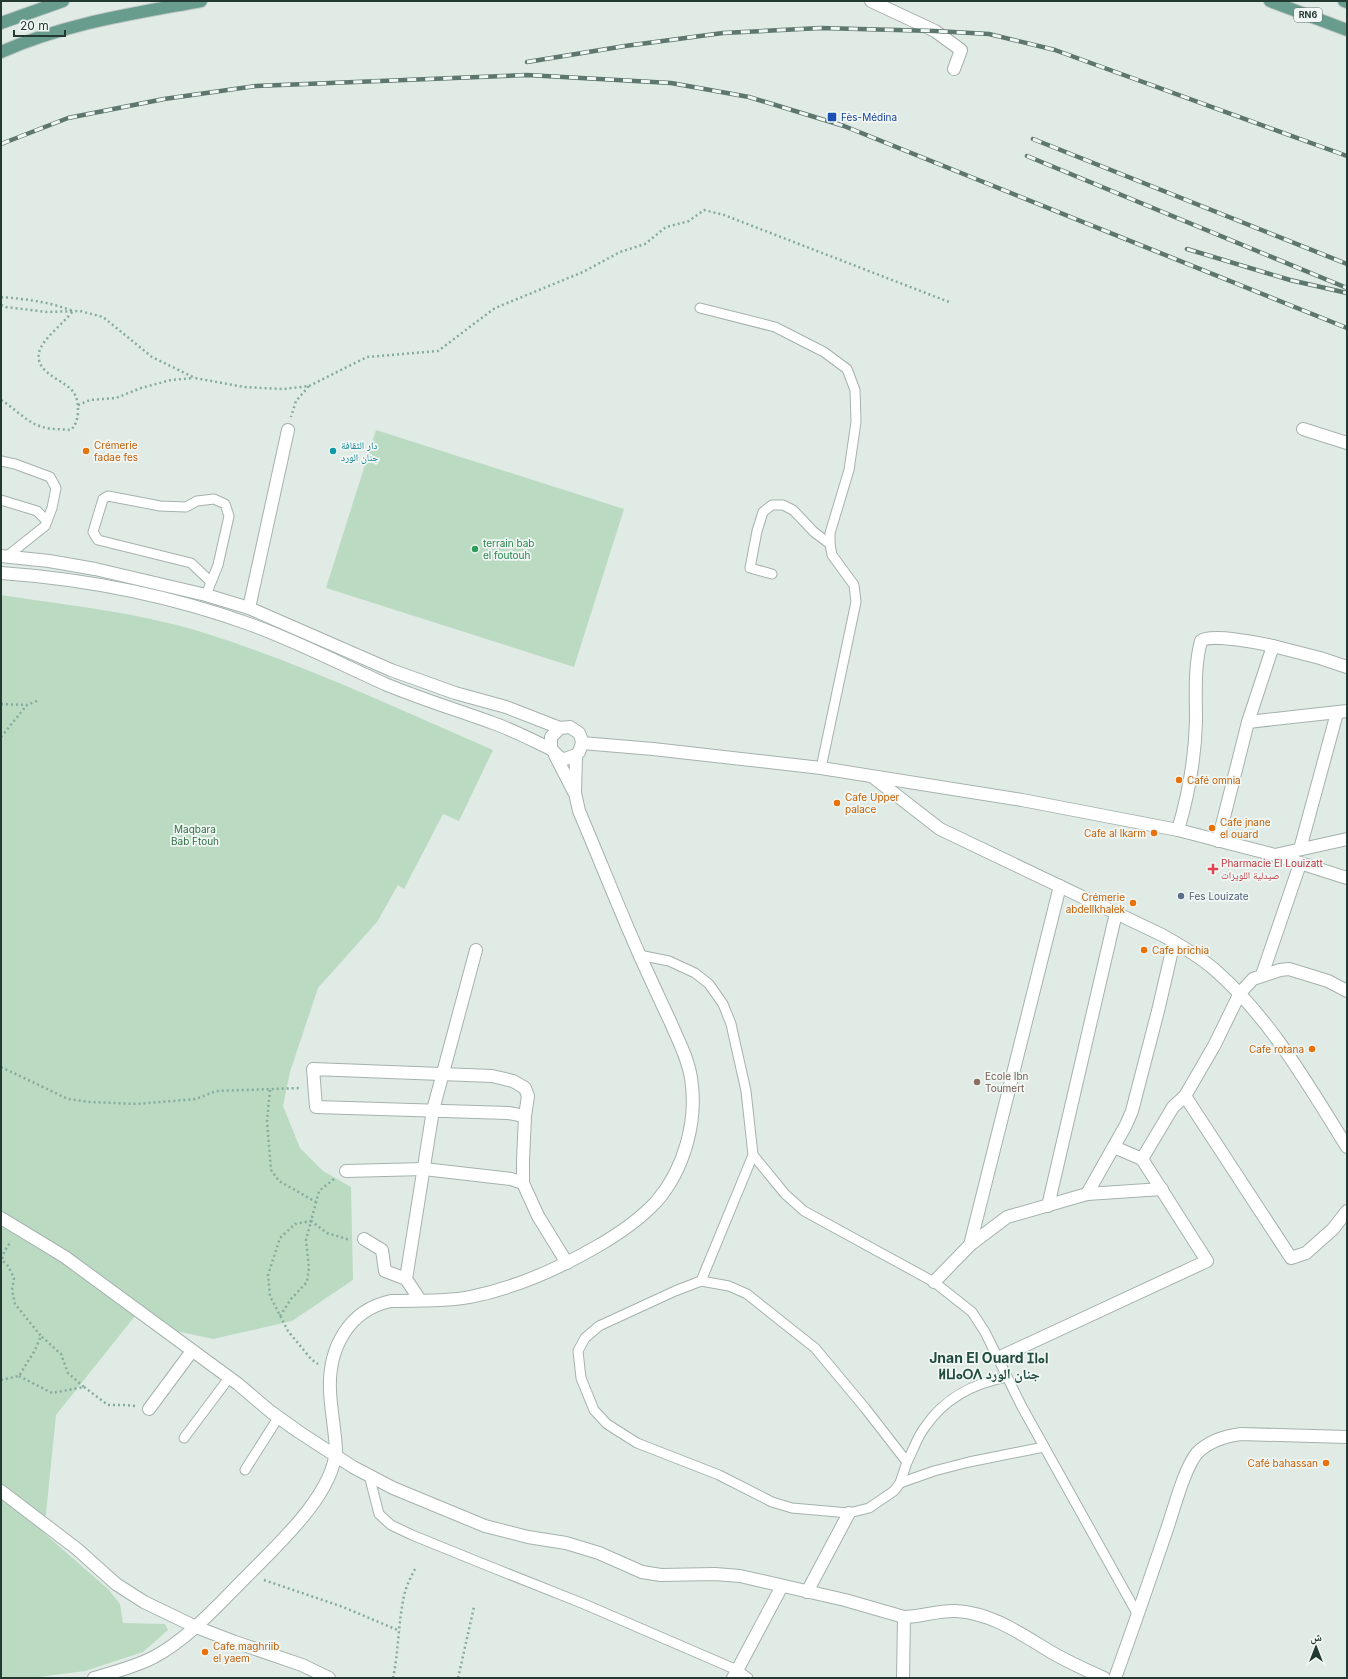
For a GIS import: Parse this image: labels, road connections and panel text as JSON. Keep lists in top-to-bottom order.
{
  "streets": {
    "main road": ["RN6"]
  },
  "districts": ["Jnan El Ouard ⵊⵏⴰⵏ ⵍⵡⴰⵔⴷ جنان الورد"],
  "parks": ["Maqbara Bab Ftouh"],
  "places": {
    "transit": ["Fès-Médina"],
    "other": [
      "Crémerie fadae fes",
      "دار الثقافة جنان الورد",
      "terrain bab el foutouh",
      "Café omnia",
      "Cafe Upper palace",
      "Cafe jnane el ouard",
      "Cafe al lkarm",
      "Fes Louizate",
      "Crémerie abdellkhalek",
      "Cafe brichia",
      "Cafe rotana",
      "Ecole Ibn Toumert",
      "Café bahassan",
      "Cafe maghriib el yaem"
    ],
    "health": ["Pharmacie El Louizatt صيدلية اللويزات"]
  },
  "scale_bar": "20 m",
  "north": "top"
}
